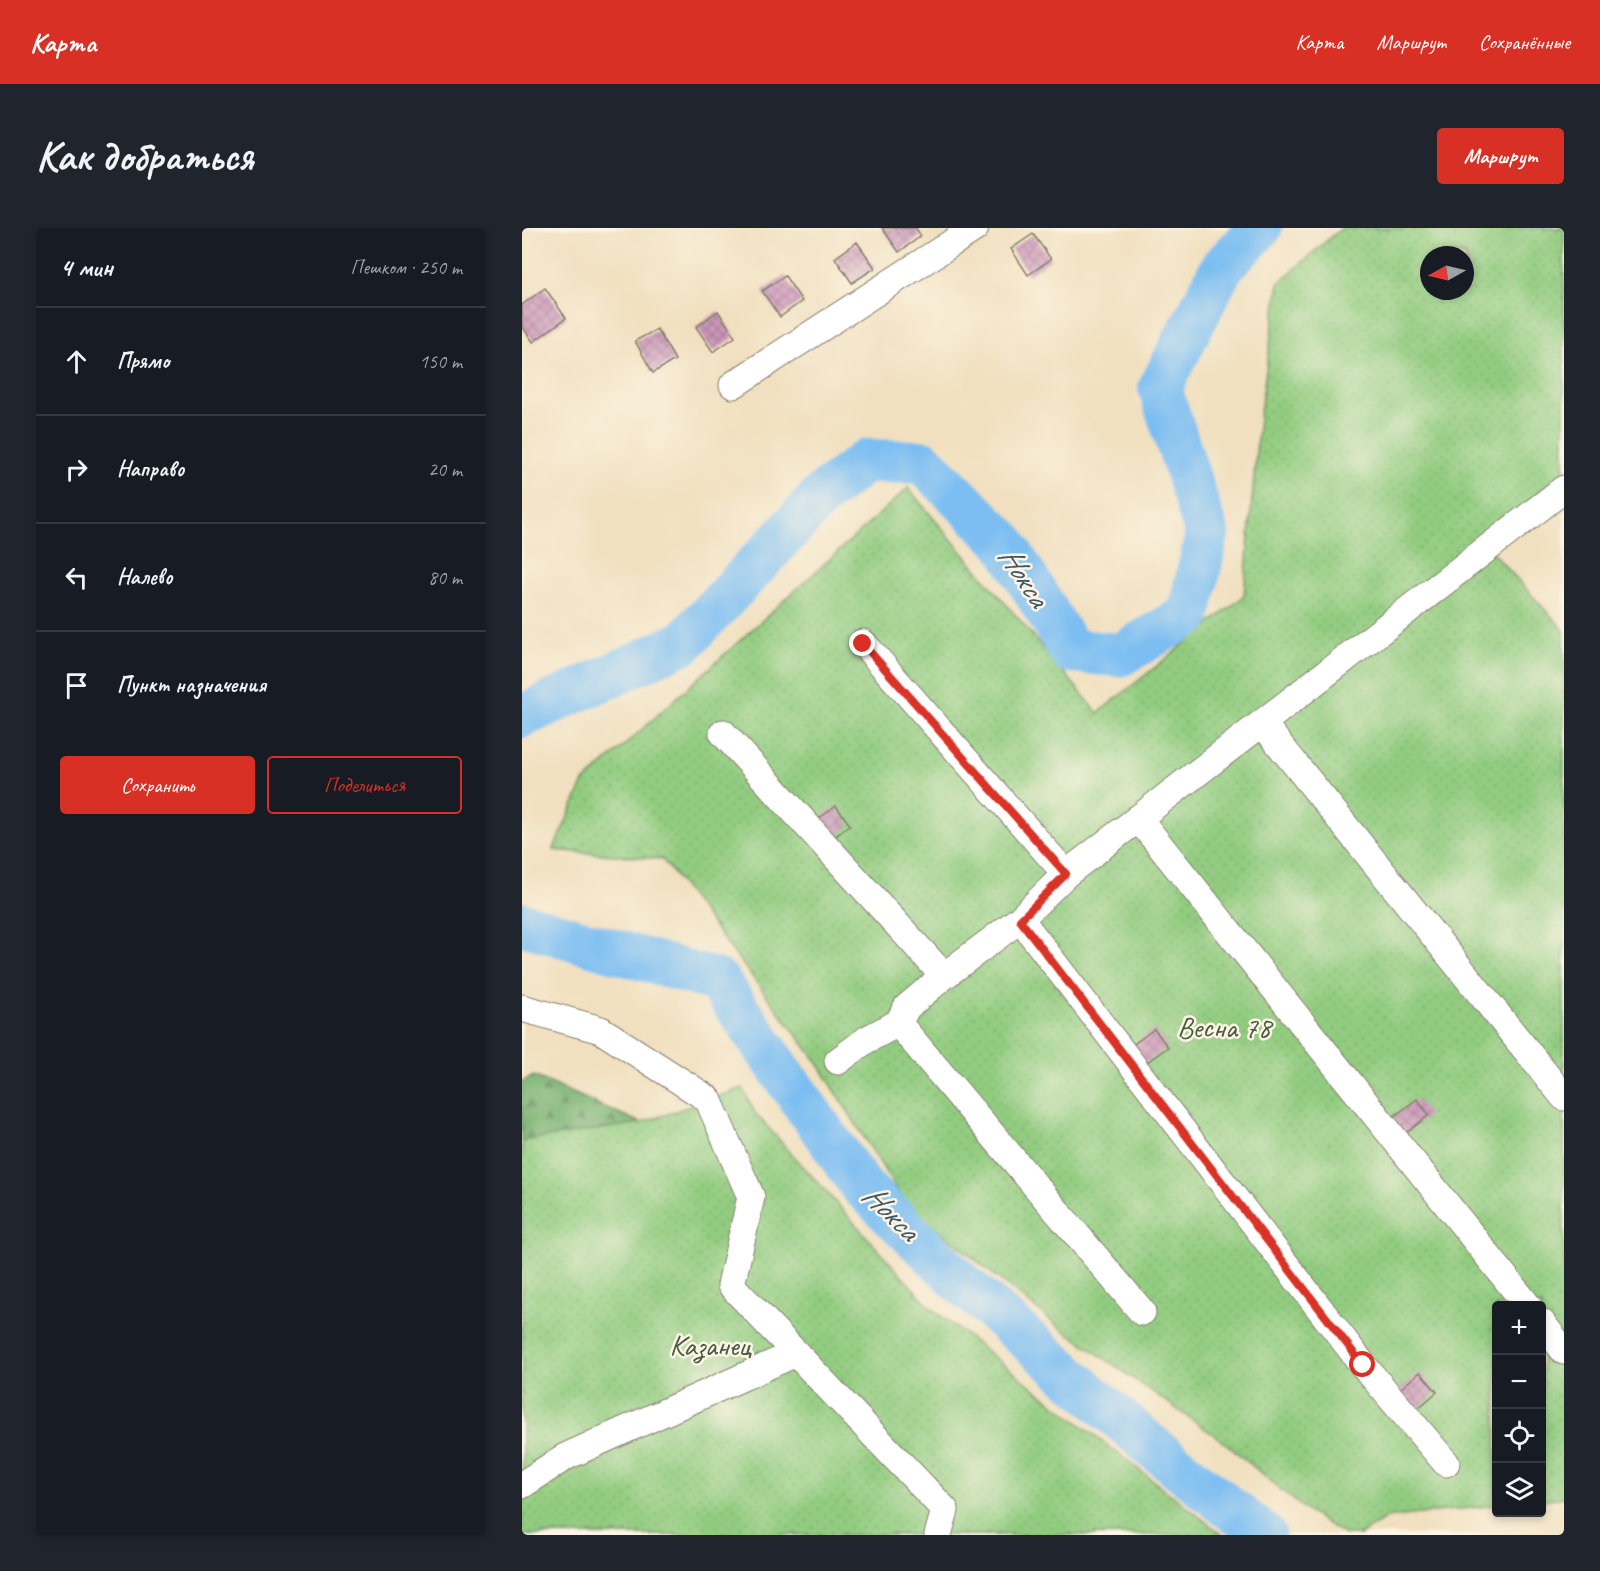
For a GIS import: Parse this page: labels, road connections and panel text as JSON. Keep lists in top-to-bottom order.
{
  "water": ["Нокса"],
  "parks": ["Весна 78", "Казанец"],
  "north": "left",
  "page": {
    "header": "Карта",
    "nav": ["Карта", "Маршрут", "Сохранённые"],
    "buttons": [
      "Маршрут",
      ["Сохранить", "Поделиться"]
    ],
    "title": "Как добраться",
    "heading": ["4 мин", "Пешком · 250 m"],
    "list": [
      ["Прямо", "150 m"],
      ["Направо", "20 m"],
      ["Налево", "80 m"],
      "Пункт назначения"
    ],
    "map_buttons": ["+", "−"]
  }
}
